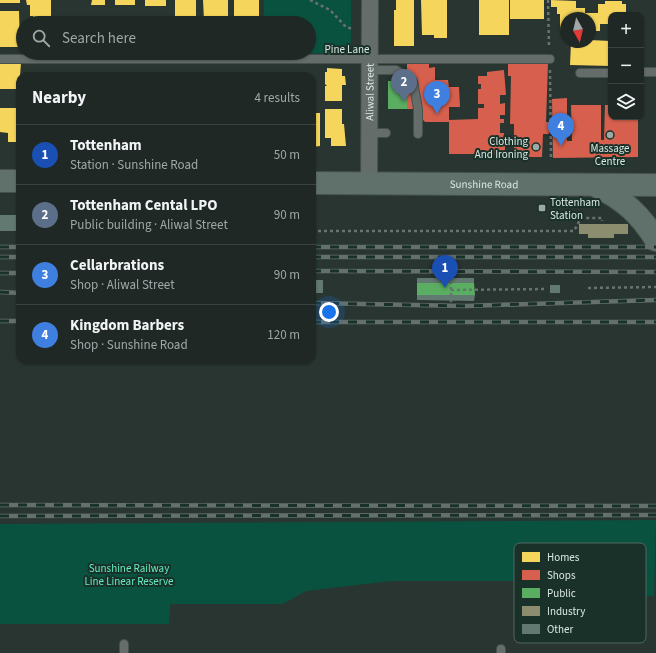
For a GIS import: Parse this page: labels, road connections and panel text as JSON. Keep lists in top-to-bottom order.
{
  "streets": {
    "main road": ["Sunshine Road"],
    "street": ["Aliwal Street"],
    "lane": ["Pine Lane"]
  },
  "crossings": [
    ["Pine Lane", "Aliwal Street"],
    ["Aliwal Street", "Sunshine Road"]
  ],
  "parks": ["Sunshine Railway Line Linear Reserve"],
  "places": {
    "other": ["Massage Centre", "Clothing And Ironing"],
    "transit": ["Tottenham Station"]
  },
  "legend": [
    "Homes",
    "Shops",
    "Public",
    "Industry",
    "Other"
  ],
  "north": "bottom",
  "page": {
    "map_buttons": ["+", "−"],
    "search": "Search here",
    "pins": [
      "2",
      "3",
      "4",
      "1"
    ],
    "heading": ["Nearby", "4 results"],
    "list": [
      {
        "mark": "1",
        "name": "Tottenham",
        "note": "Station · Sunshine Road",
        "value": "50 m"
      },
      {
        "mark": "2",
        "name": "Tottenham Cental LPO",
        "note": "Public building · Aliwal Street",
        "value": "90 m"
      },
      {
        "mark": "3",
        "name": "Cellarbrations",
        "note": "Shop · Aliwal Street",
        "value": "90 m"
      },
      {
        "mark": "4",
        "name": "Kingdom Barbers",
        "note": "Shop · Sunshine Road",
        "value": "120 m"
      }
    ]
  }
}
